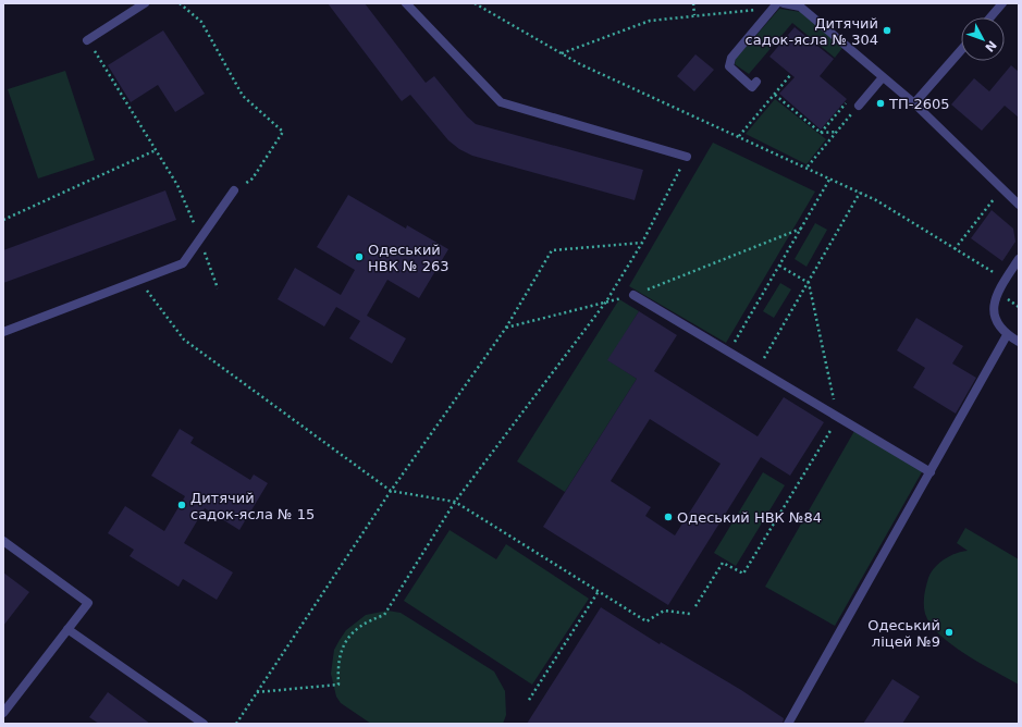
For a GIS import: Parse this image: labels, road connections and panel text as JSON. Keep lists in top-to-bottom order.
{
  "places": [
    "Дитячий садок-ясла № 304",
    "ТП-2605",
    "Одеський НВК № 263",
    "Дитячий садок-ясла № 15",
    "Одеський НВК №84",
    "Одеський ліцей №9"
  ],
  "north": "bottom right"
}
